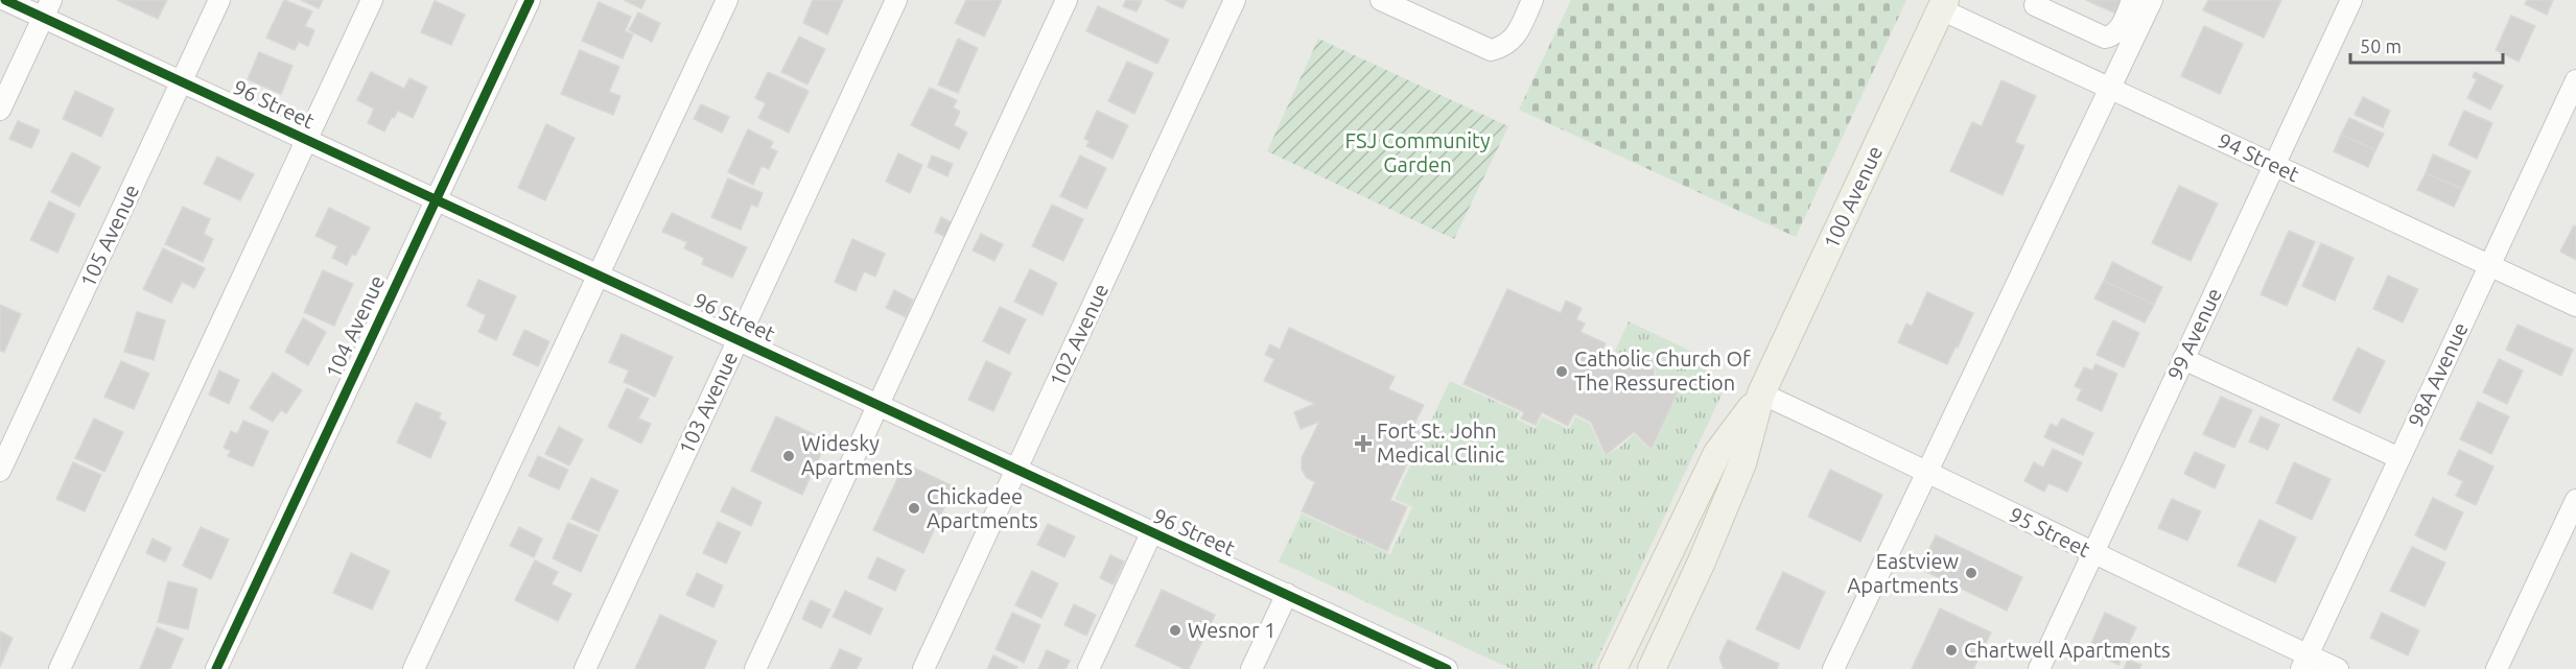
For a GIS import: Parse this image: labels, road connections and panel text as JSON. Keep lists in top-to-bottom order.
{
  "streets": {
    "main road": ["100 Avenue"],
    "street": [
      "96 Street",
      "94 Street",
      "105 Avenue",
      "104 Avenue",
      "99 Avenue",
      "102 Avenue",
      "98A Avenue",
      "103 Avenue",
      "95 Street"
    ]
  },
  "crossings": [
    ["96 Street", "105 Avenue"],
    ["96 Street", "104 Avenue"],
    ["96 Street", "102 Avenue"],
    ["96 Street", "103 Avenue"],
    ["94 Street", "100 Avenue"],
    ["94 Street", "99 Avenue"],
    ["94 Street", "98A Avenue"],
    ["100 Avenue", "95 Street"],
    ["99 Avenue", "95 Street"],
    ["98A Avenue", "95 Street"]
  ],
  "parks": ["FSJ Community Garden"],
  "places": {
    "other": [
      "Catholic Church Of The Ressurection",
      "Widesky Apartments",
      "Chickadee Apartments",
      "Eastview Apartments",
      "Wesnor 1",
      "Chartwell Apartments"
    ],
    "health": ["Fort St. John Medical Clinic"]
  },
  "scale_bar": "50 m"
}
